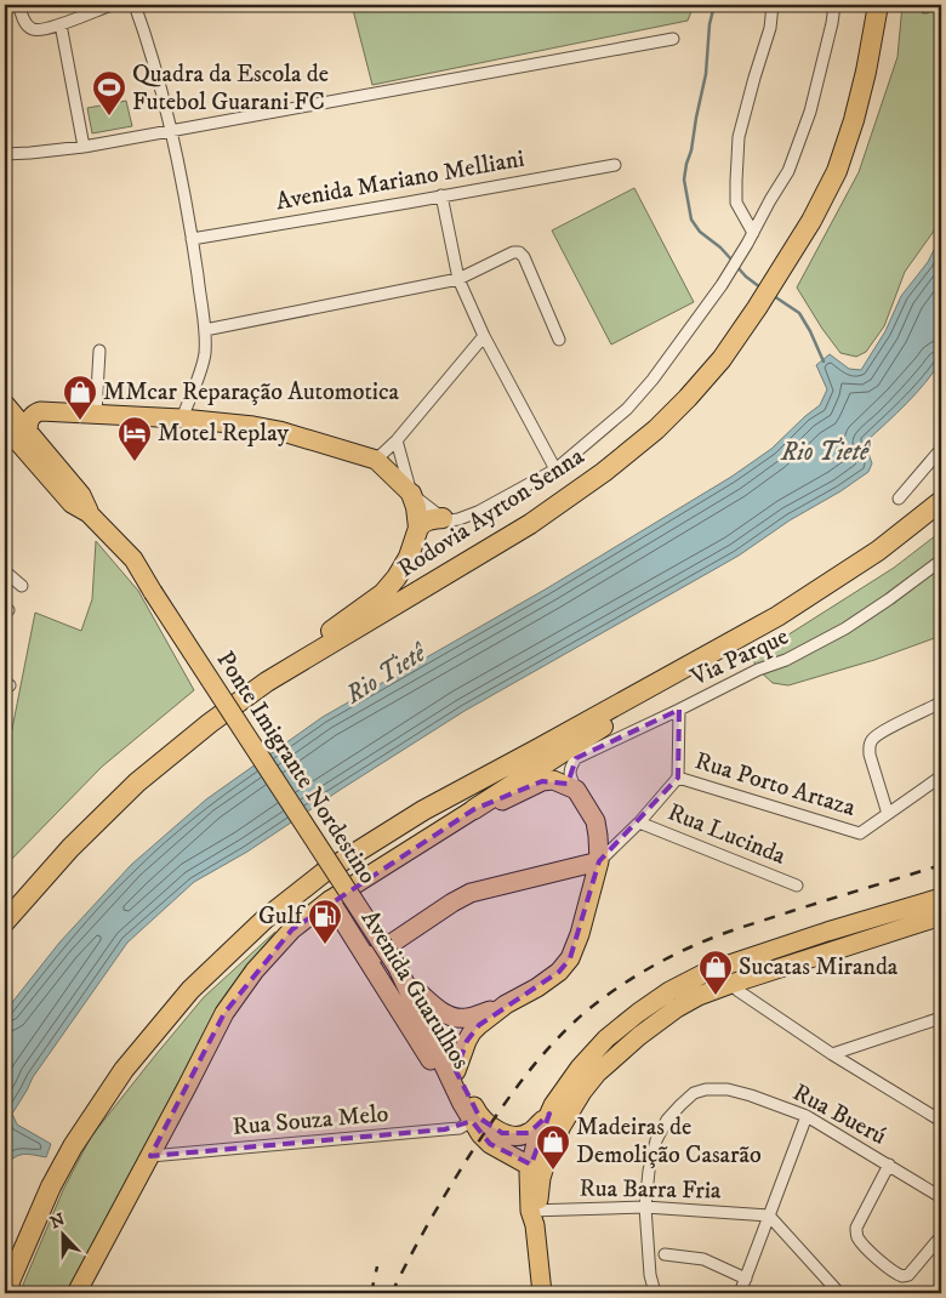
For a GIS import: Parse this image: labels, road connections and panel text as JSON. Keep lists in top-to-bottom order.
{
  "streets": {
    "highway": ["Rodovia Ayrton Senna"],
    "main road": ["Ponte Imigrante Nordestino", "Avenida Guarulhos"],
    "street": [
      "Avenida Mariano Melliani",
      "Via Parque",
      "Rua Porto Artaza",
      "Rua Lucinda",
      "Rua Buerú",
      "Rua Souza Melo",
      "Rua Barra Fria"
    ]
  },
  "crossings": [
    ["Ponte Imigrante Nordestino", "Avenida Guarulhos"],
    ["Avenida Guarulhos", "Rua Souza Melo"],
    ["Rua Buerú", "Rua Barra Fria"]
  ],
  "water": ["Rio Tietê"],
  "places": {
    "sports": ["Quadra da Escola de Futebol Guarani FC"],
    "shop": ["MMcar Reparação Automotica", "Sucatas Miranda", "Madeiras de Demolição Casarão"],
    "hotel": ["Motel Replay"],
    "fuel station": ["Gulf"]
  },
  "north": "top"
}
